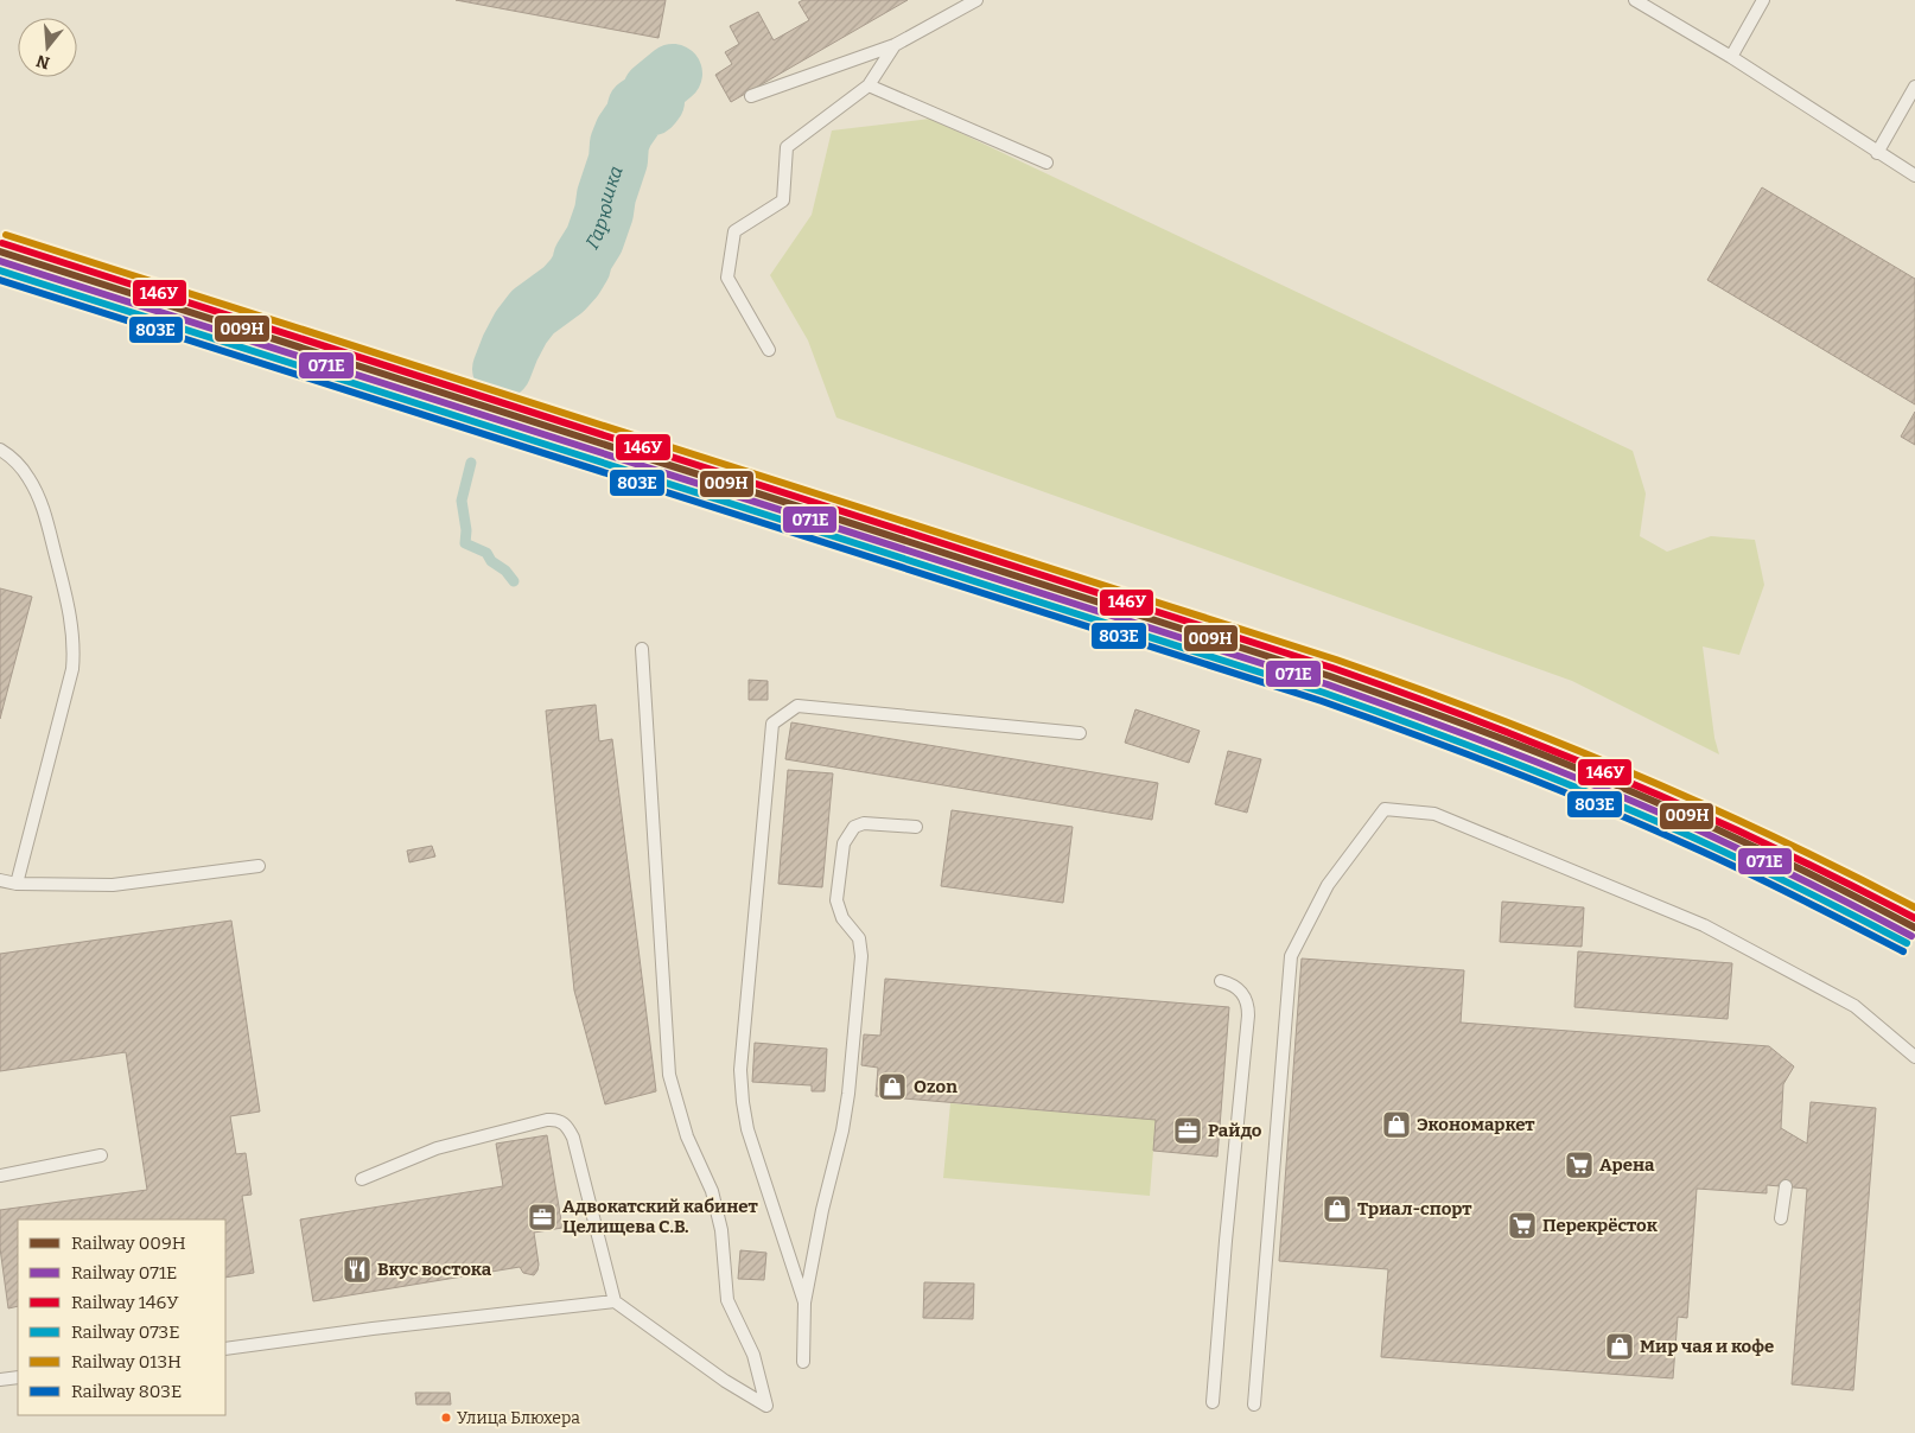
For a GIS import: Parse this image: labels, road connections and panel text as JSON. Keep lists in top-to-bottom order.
{
  "water": ["Гарюшка"],
  "places": {
    "shop": [
      "Ozon",
      "Экономаркет",
      "Триал-спорт",
      "Мир чая и кофе"
    ],
    "office": ["Райдо", "Адвокатский кабинет Целищева С.В."],
    "supermarket": ["Арена", "Перекрёсток"],
    "restaurant": ["Вкус востока"],
    "other": ["Улица Блюхера"]
  },
  "lines": [
    "rail line 013Н",
    "rail line 146У",
    "rail line 009Н",
    "rail line 071Е",
    "rail line 073Е",
    "rail line 803Е"
  ],
  "legend": [
    "Railway 009Н",
    "Railway 071Е",
    "Railway 146У",
    "Railway 073Е",
    "Railway 013Н",
    "Railway 803Е"
  ],
  "north": "bottom"
}
